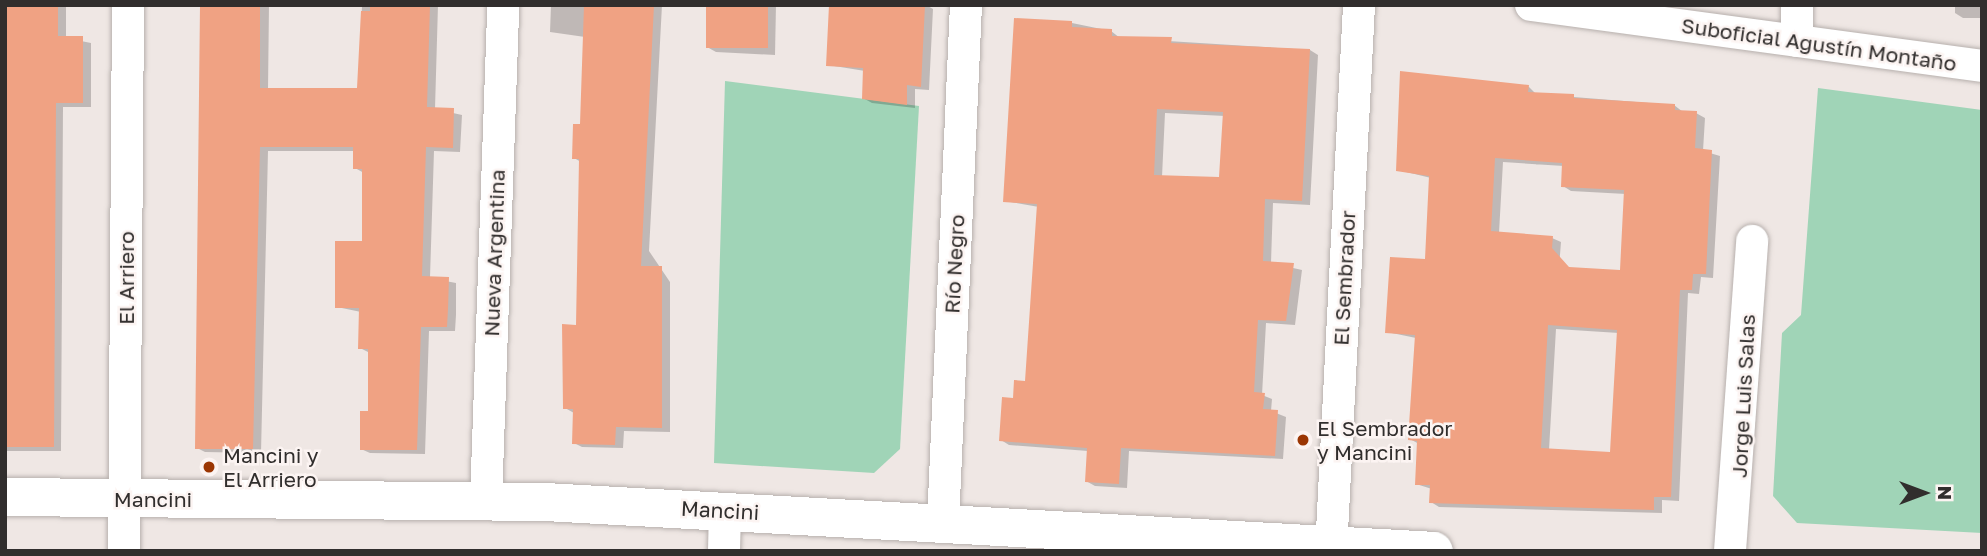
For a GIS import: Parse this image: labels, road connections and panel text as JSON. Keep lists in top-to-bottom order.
{
  "streets": {
    "street": [
      "Suboficial Agustín Montaño",
      "Nueva Argentina",
      "Río Negro",
      "El Arriero",
      "El Sembrador",
      "Jorge Luis Salas",
      "Mancini"
    ]
  },
  "crossings": [
    ["Nueva Argentina", "Mancini"],
    ["Río Negro", "Mancini"],
    ["El Arriero", "Mancini"],
    ["El Sembrador", "Mancini"]
  ],
  "places": ["El Sembrador y Mancini", "Mancini y El Arriero"],
  "north": "right"
}
